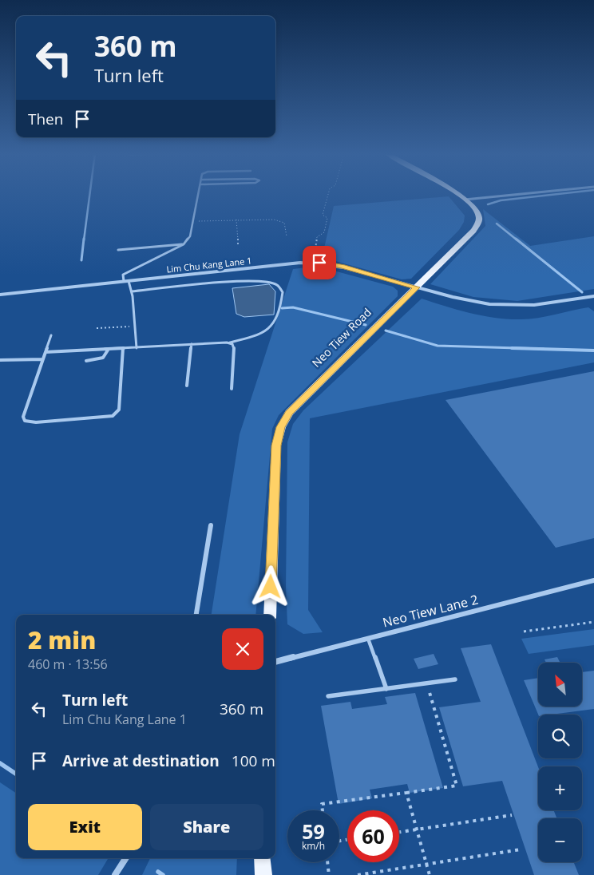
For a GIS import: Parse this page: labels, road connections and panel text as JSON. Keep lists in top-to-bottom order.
{
  "streets": {
    "main road": ["Neo Tiew Road"],
    "street": ["Lim Chu Kang Lane 1", "Neo Tiew Lane 2"]
  },
  "crossings": [
    ["Lim Chu Kang Lane 1", "Neo Tiew Road"]
  ],
  "north": "top left",
  "page": {
    "turn": ["360 m", "Turn left"],
    "then": "Then",
    "heading": ["2 min", "460 m · 13:56"],
    "map_buttons": ["+", "−"],
    "list": [
      {
        "name": "Turn left",
        "note": "Lim Chu Kang Lane 1",
        "value": "360 m"
      },
      {
        "name": "Arrive at destination",
        "value": "100 m"
      }
    ],
    "buttons": ["Exit", "Share"],
    "speed": "59 km/h",
    "limit": "60"
  }
}
